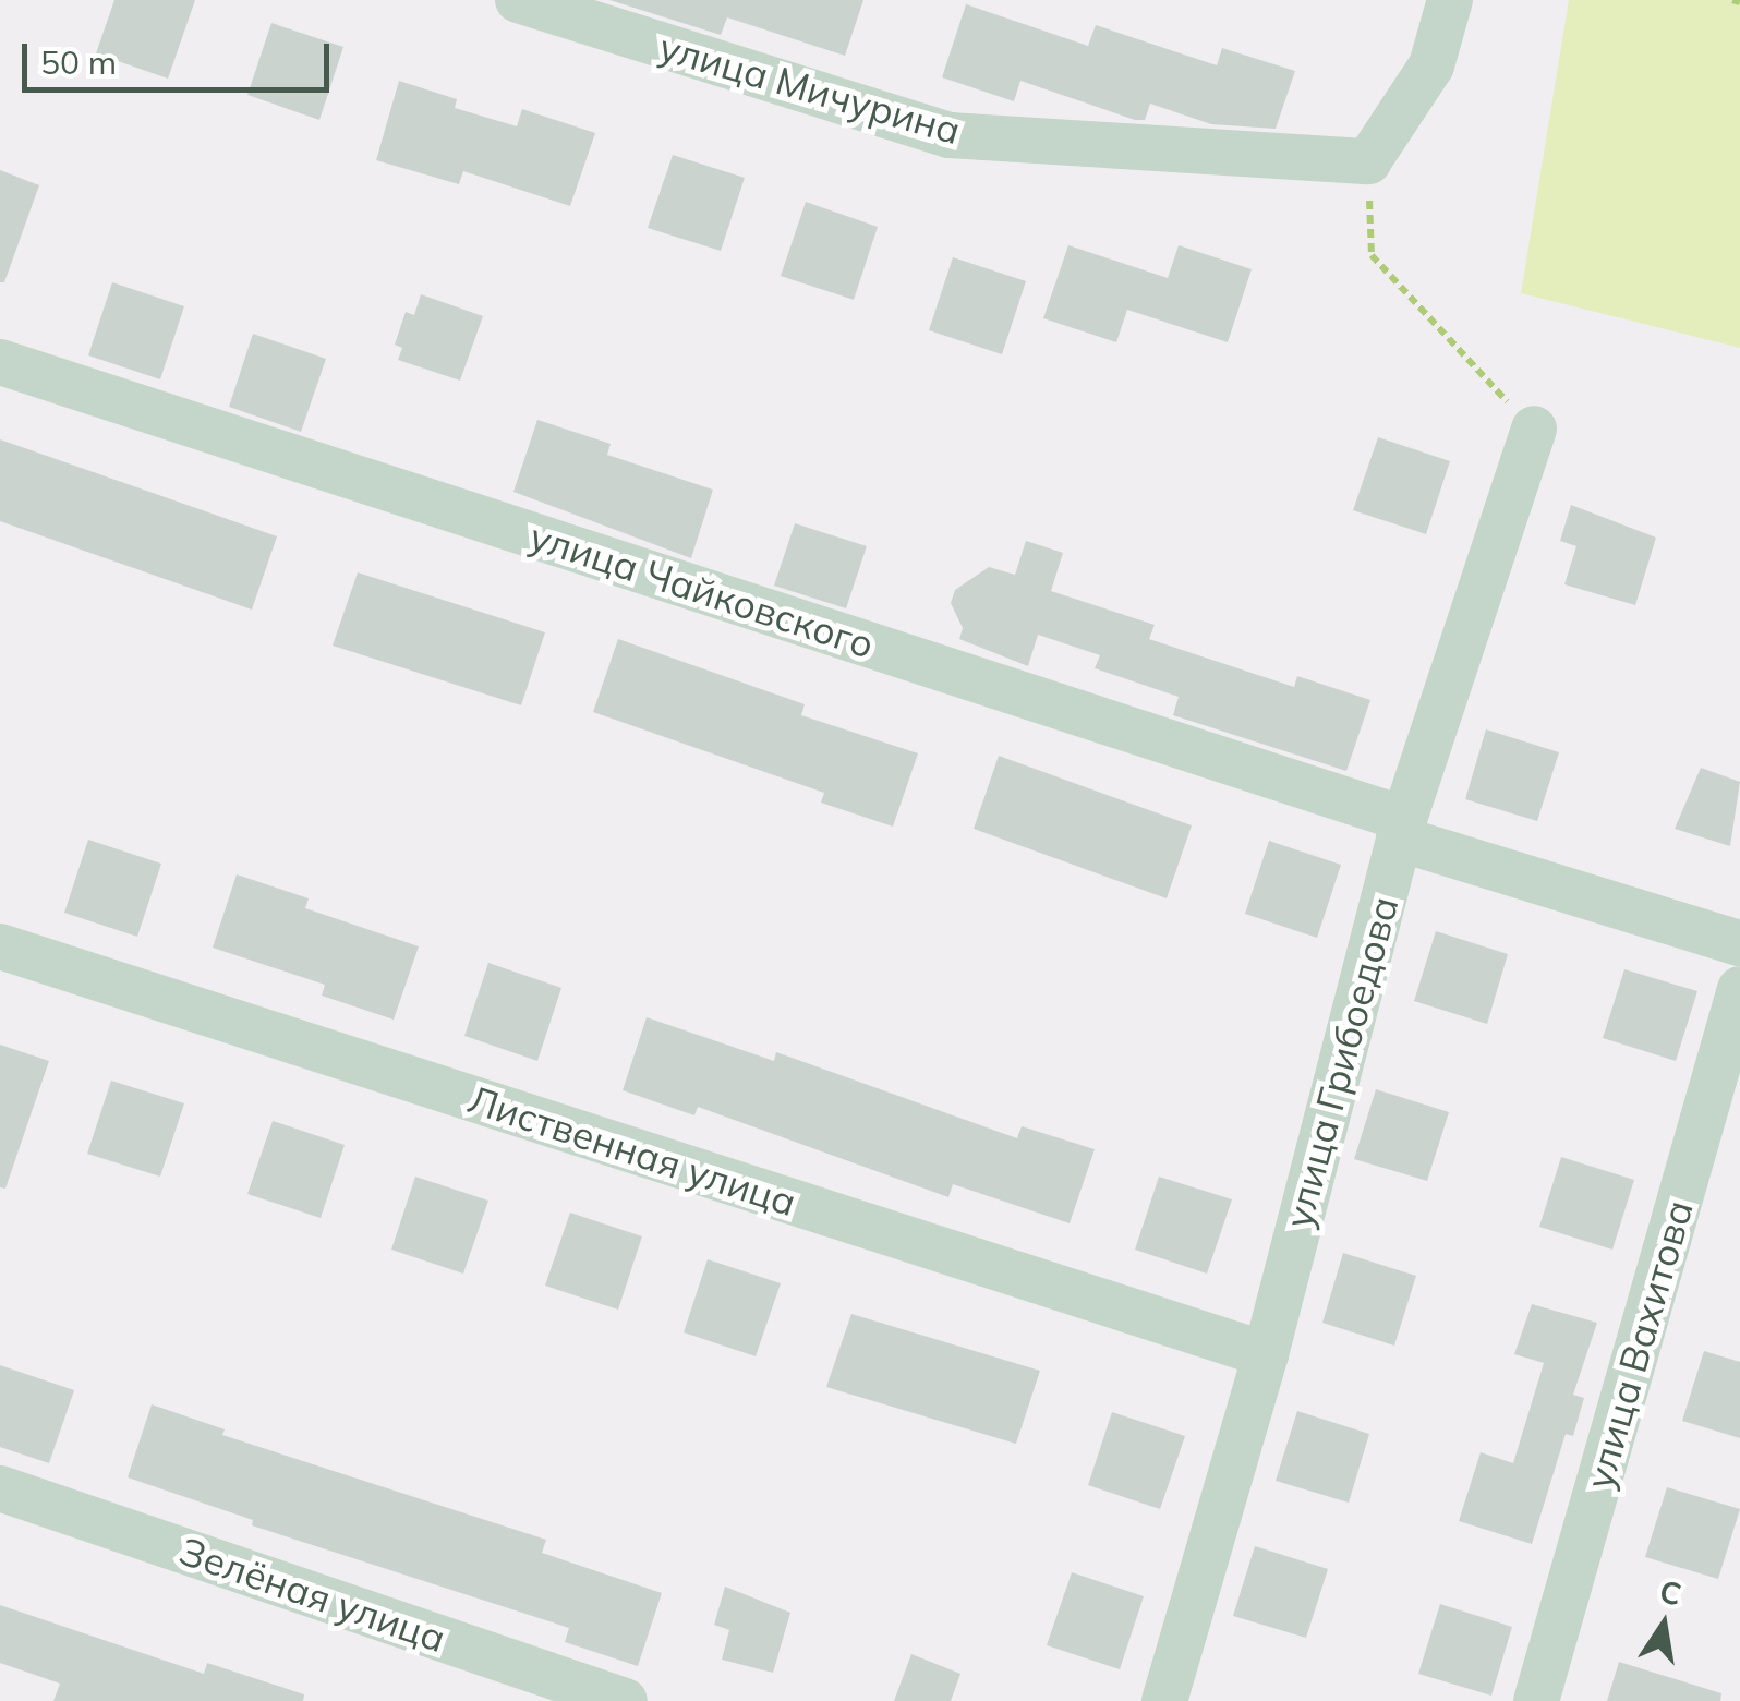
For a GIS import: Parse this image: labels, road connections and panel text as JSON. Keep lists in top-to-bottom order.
{
  "streets": {
    "street": [
      "улица Мичурина",
      "улица Чайковского",
      "улица Грибоедова",
      "Лиственная улица",
      "улица Вахитова",
      "Зелёная улица"
    ]
  },
  "crossings": [
    ["улица Чайковского", "улица Грибоедова"],
    ["улица Грибоедова", "Лиственная улица"]
  ],
  "scale_bar": "50 m",
  "north": "top"
}
